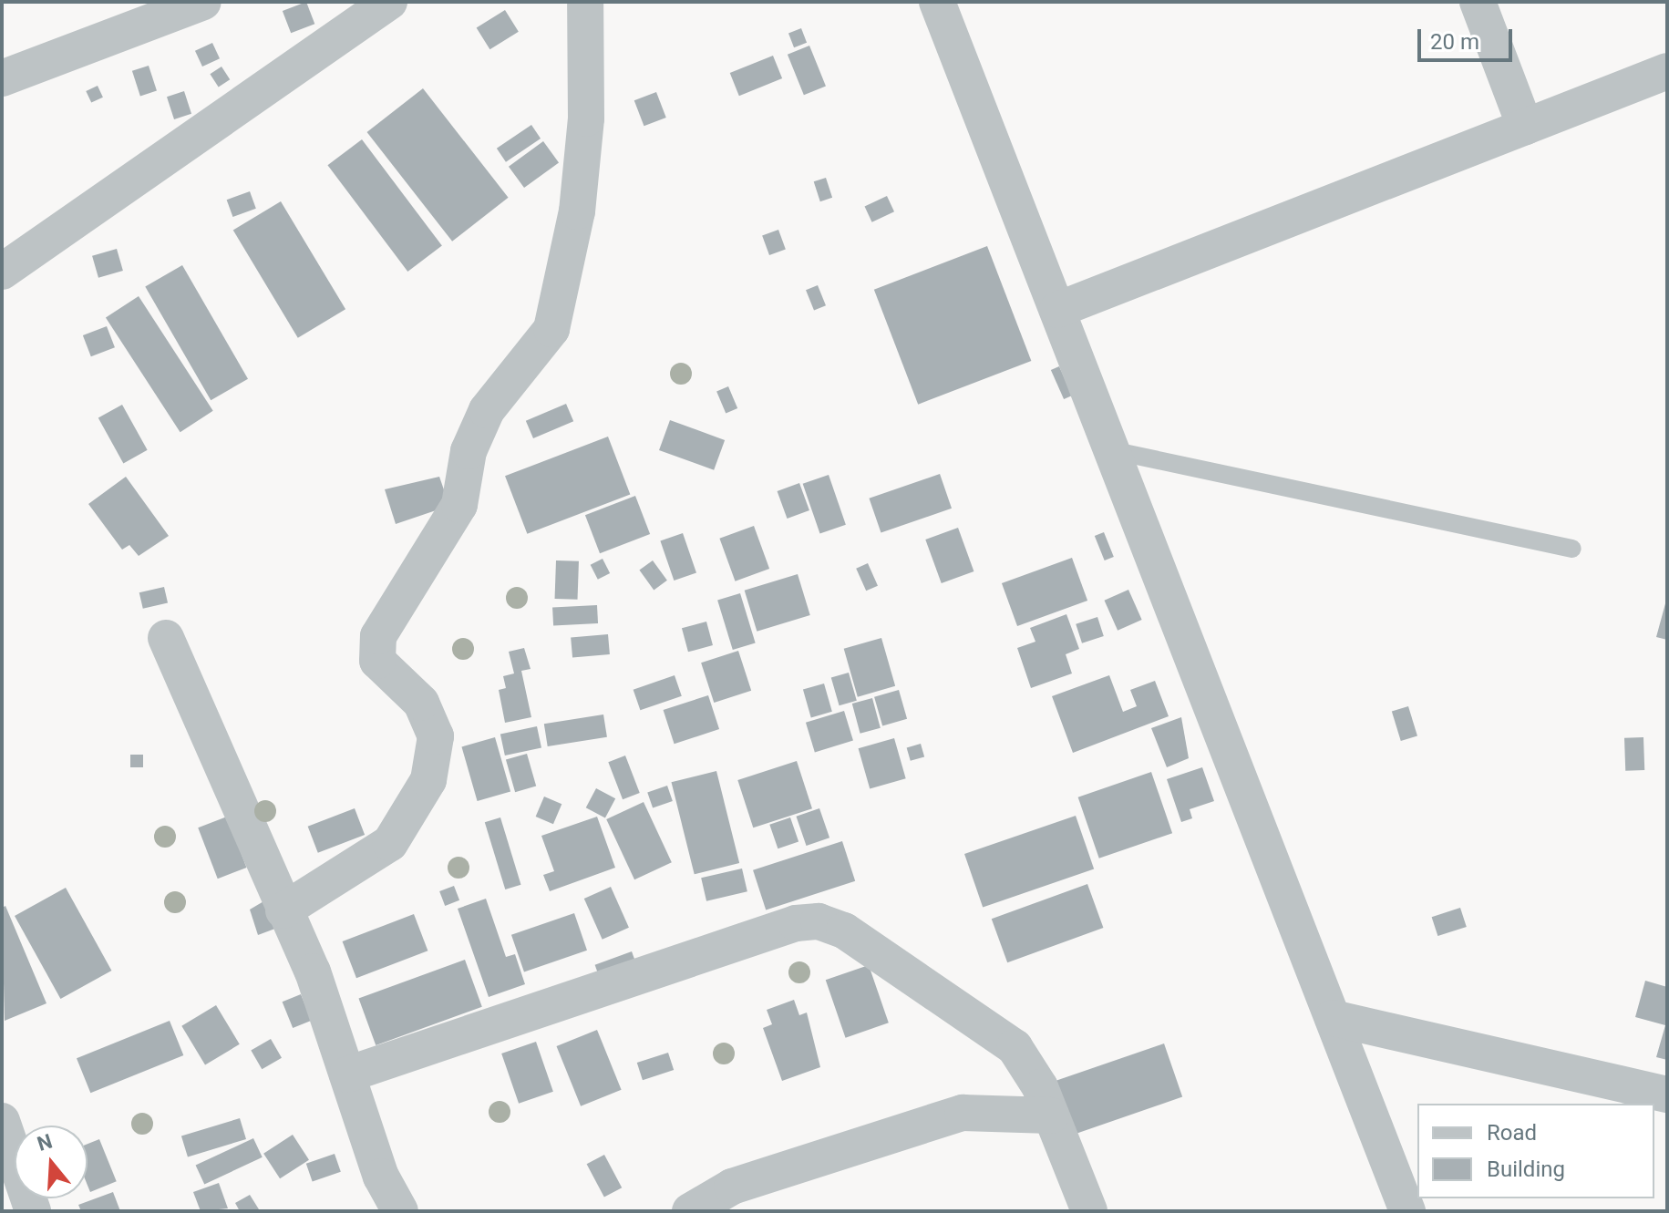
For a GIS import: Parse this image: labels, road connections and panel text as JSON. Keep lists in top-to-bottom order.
{
  "legend": ["Road", "Building"],
  "scale_bar": "20 m",
  "north": "top"
}
